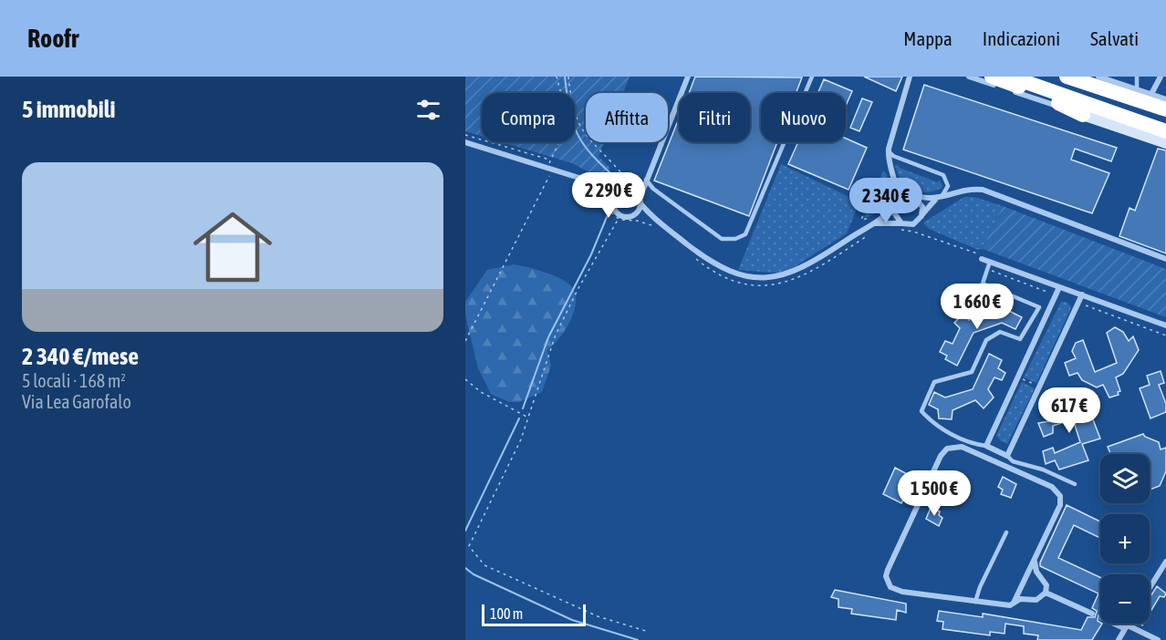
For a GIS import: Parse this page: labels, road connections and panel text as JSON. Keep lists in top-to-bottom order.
{
  "scale_bar": "100 m",
  "page": {
    "header": "Roofr",
    "nav": ["Mappa", "Indicazioni", "Salvati"],
    "heading": "5 immobili",
    "chip": [
      "Compra",
      "Affitta",
      "Filtri",
      "Nuovo"
    ],
    "list": [
      {
        "name": "2 340 €/mese",
        "note": "5 locali · 168 m² · Via Lea Garofalo"
      }
    ],
    "price": [
      "2 290 €",
      "2 340 €",
      "1 660 €",
      "617 €",
      "1 500 €"
    ],
    "map_buttons": ["+", "−"],
    "scale": "100 m"
  }
}
